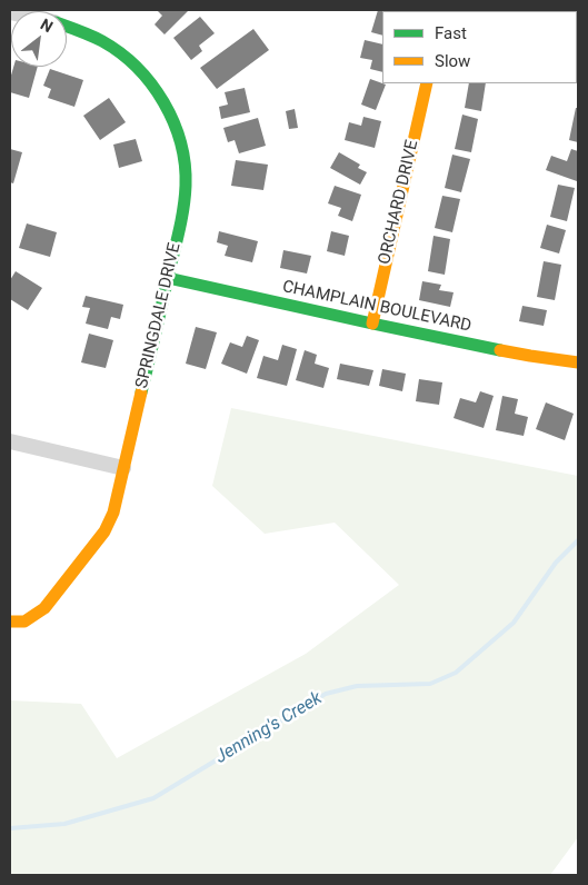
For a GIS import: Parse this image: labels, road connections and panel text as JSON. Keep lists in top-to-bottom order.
{
  "streets": {
    "street": ["ORCHARD DRIVE", "CHAMPLAIN BOULEVARD", "SPRINGDALE DRIVE"]
  },
  "crossings": [
    ["ORCHARD DRIVE", "CHAMPLAIN BOULEVARD"],
    ["CHAMPLAIN BOULEVARD", "SPRINGDALE DRIVE"]
  ],
  "water": ["Jenning's Creek"],
  "legend": ["Fast", "Slow"],
  "north": "top right"
}
